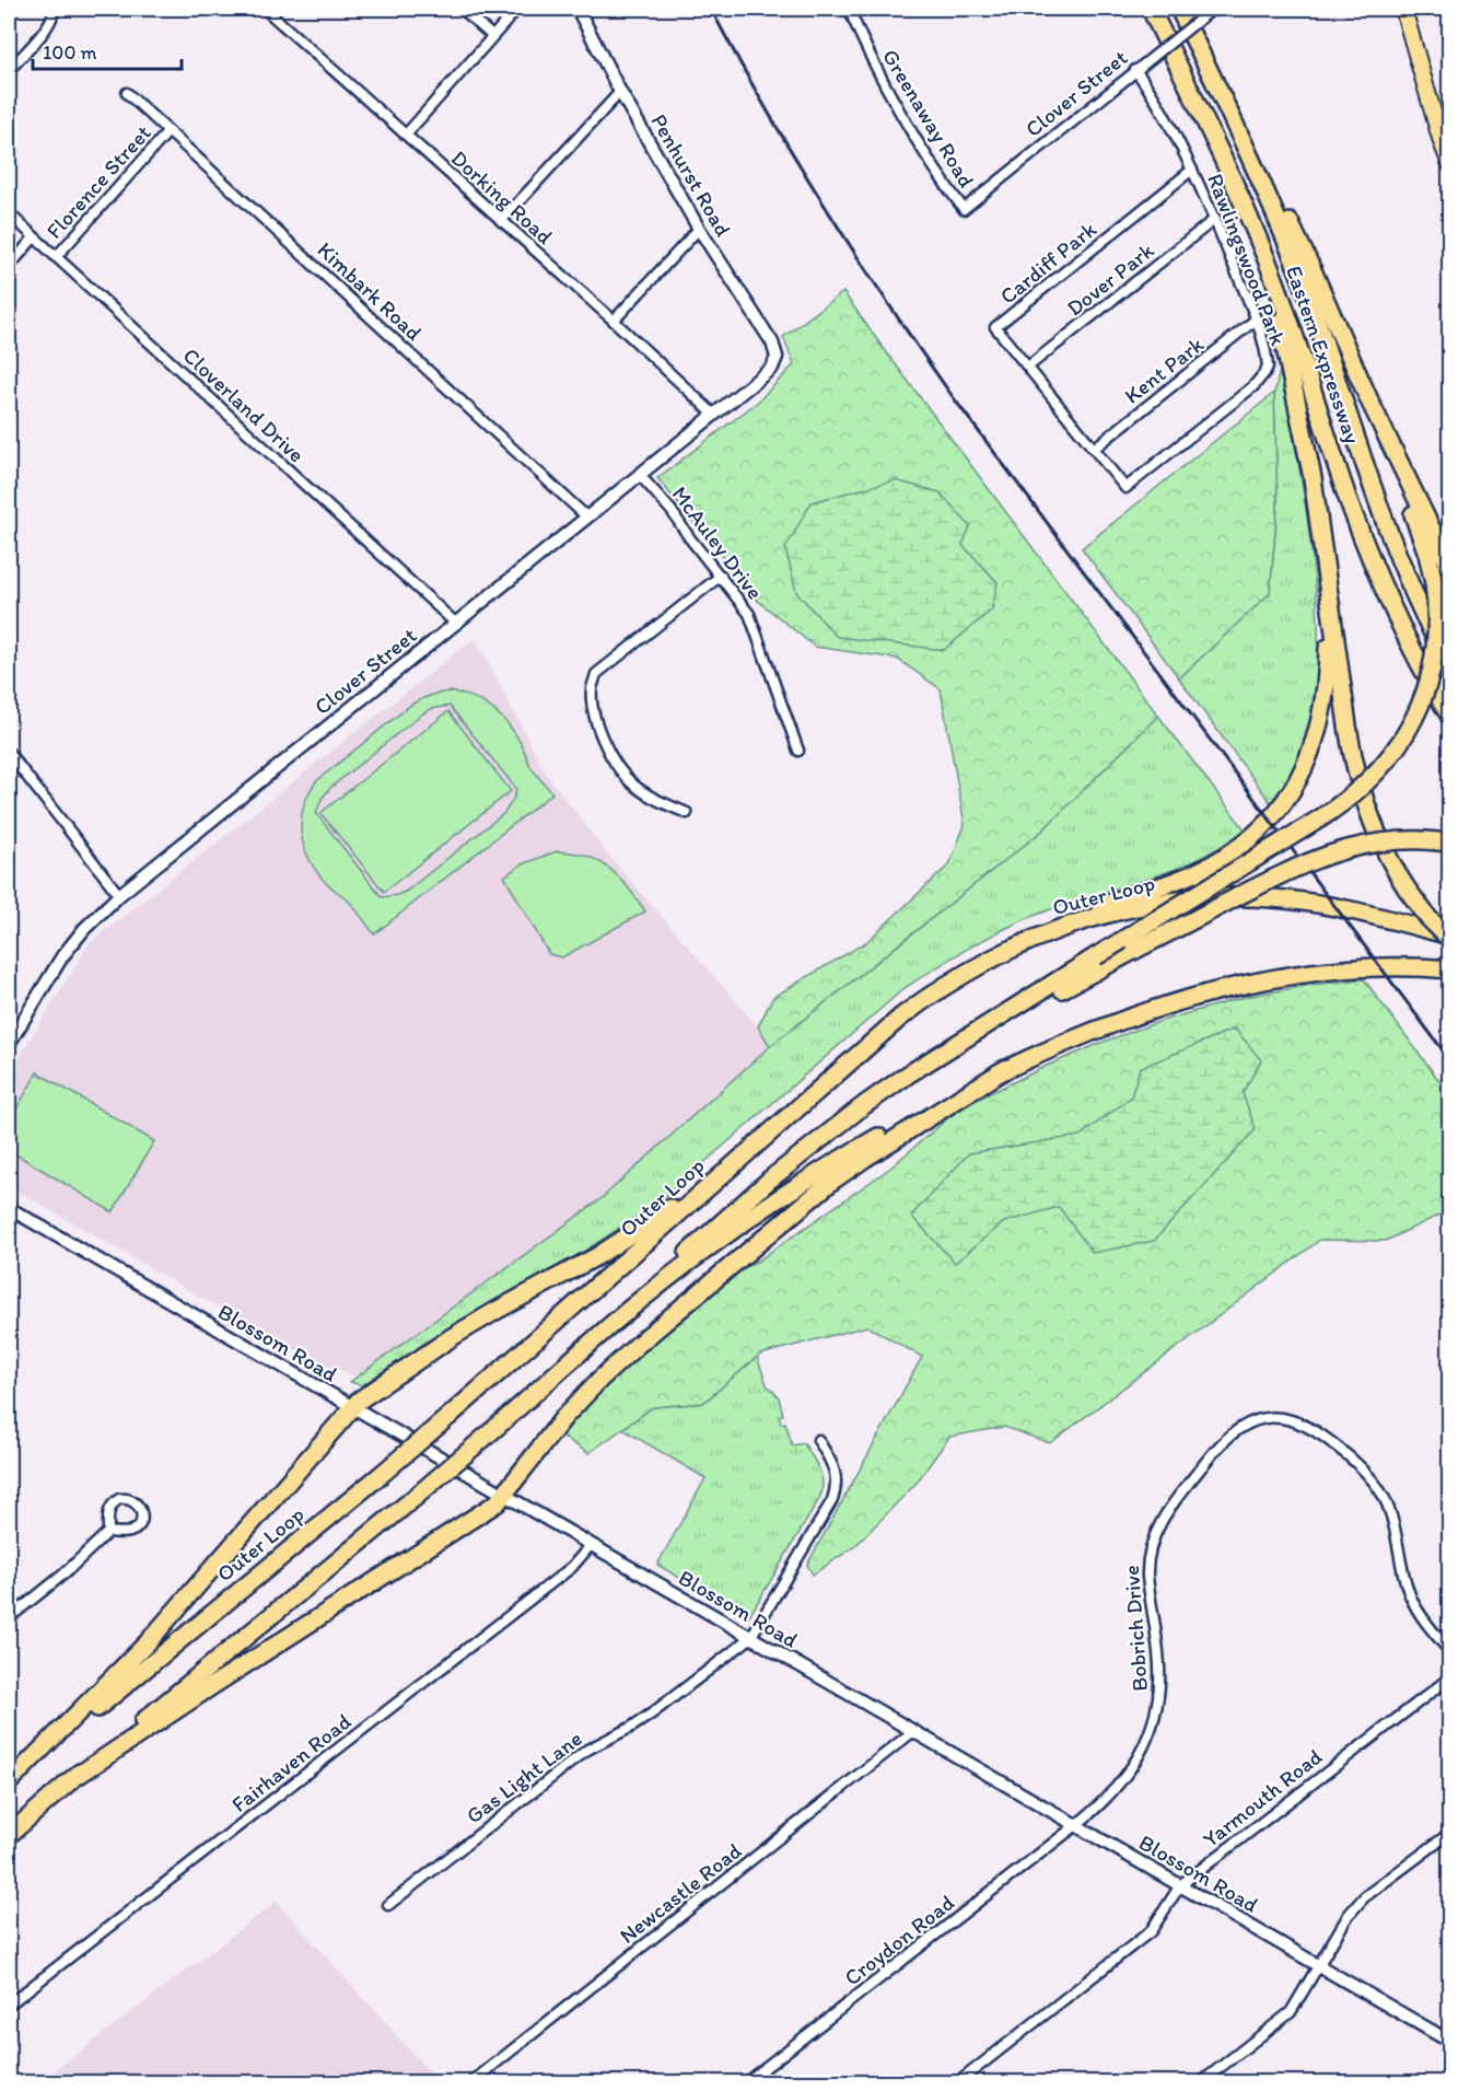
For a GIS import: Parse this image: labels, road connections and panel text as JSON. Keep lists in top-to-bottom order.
{
  "streets": {
    "highway": ["Eastern Expressway", "Outer Loop"],
    "street": [
      "Clover Street",
      "Greenaway Road",
      "Penhurst Road",
      "Florence Street",
      "Dorking Road",
      "Rawlingswood Park",
      "Cardiff Park",
      "Dover Park",
      "Kimbark Road",
      "Kent Park",
      "Cloverland Drive",
      "McAuley Drive",
      "Blossom Road",
      "Bobrich Drive",
      "Fairhaven Road",
      "Gas Light Lane",
      "Yarmouth Road",
      "Newcastle Road",
      "Croydon Road"
    ]
  },
  "crossings": [
    ["Clover Street", "Greenaway Road"],
    ["Clover Street", "Penhurst Road"],
    ["Clover Street", "Dorking Road"],
    ["Clover Street", "Rawlingswood Park"],
    ["Clover Street", "Kimbark Road"],
    ["Clover Street", "Cloverland Drive"],
    ["Clover Street", "McAuley Drive"],
    ["Florence Street", "Kimbark Road"],
    ["Florence Street", "Cloverland Drive"],
    ["Rawlingswood Park", "Cardiff Park"],
    ["Rawlingswood Park", "Dover Park"],
    ["Rawlingswood Park", "Kent Park"],
    ["Cardiff Park", "Dover Park"],
    ["Cardiff Park", "Kent Park"],
    ["Blossom Road", "Bobrich Drive"],
    ["Blossom Road", "Fairhaven Road"],
    ["Blossom Road", "Gas Light Lane"],
    ["Blossom Road", "Yarmouth Road"],
    ["Blossom Road", "Newcastle Road"],
    ["Blossom Road", "Croydon Road"],
    ["Bobrich Drive", "Croydon Road"]
  ],
  "scale_bar": "100 m"
}
